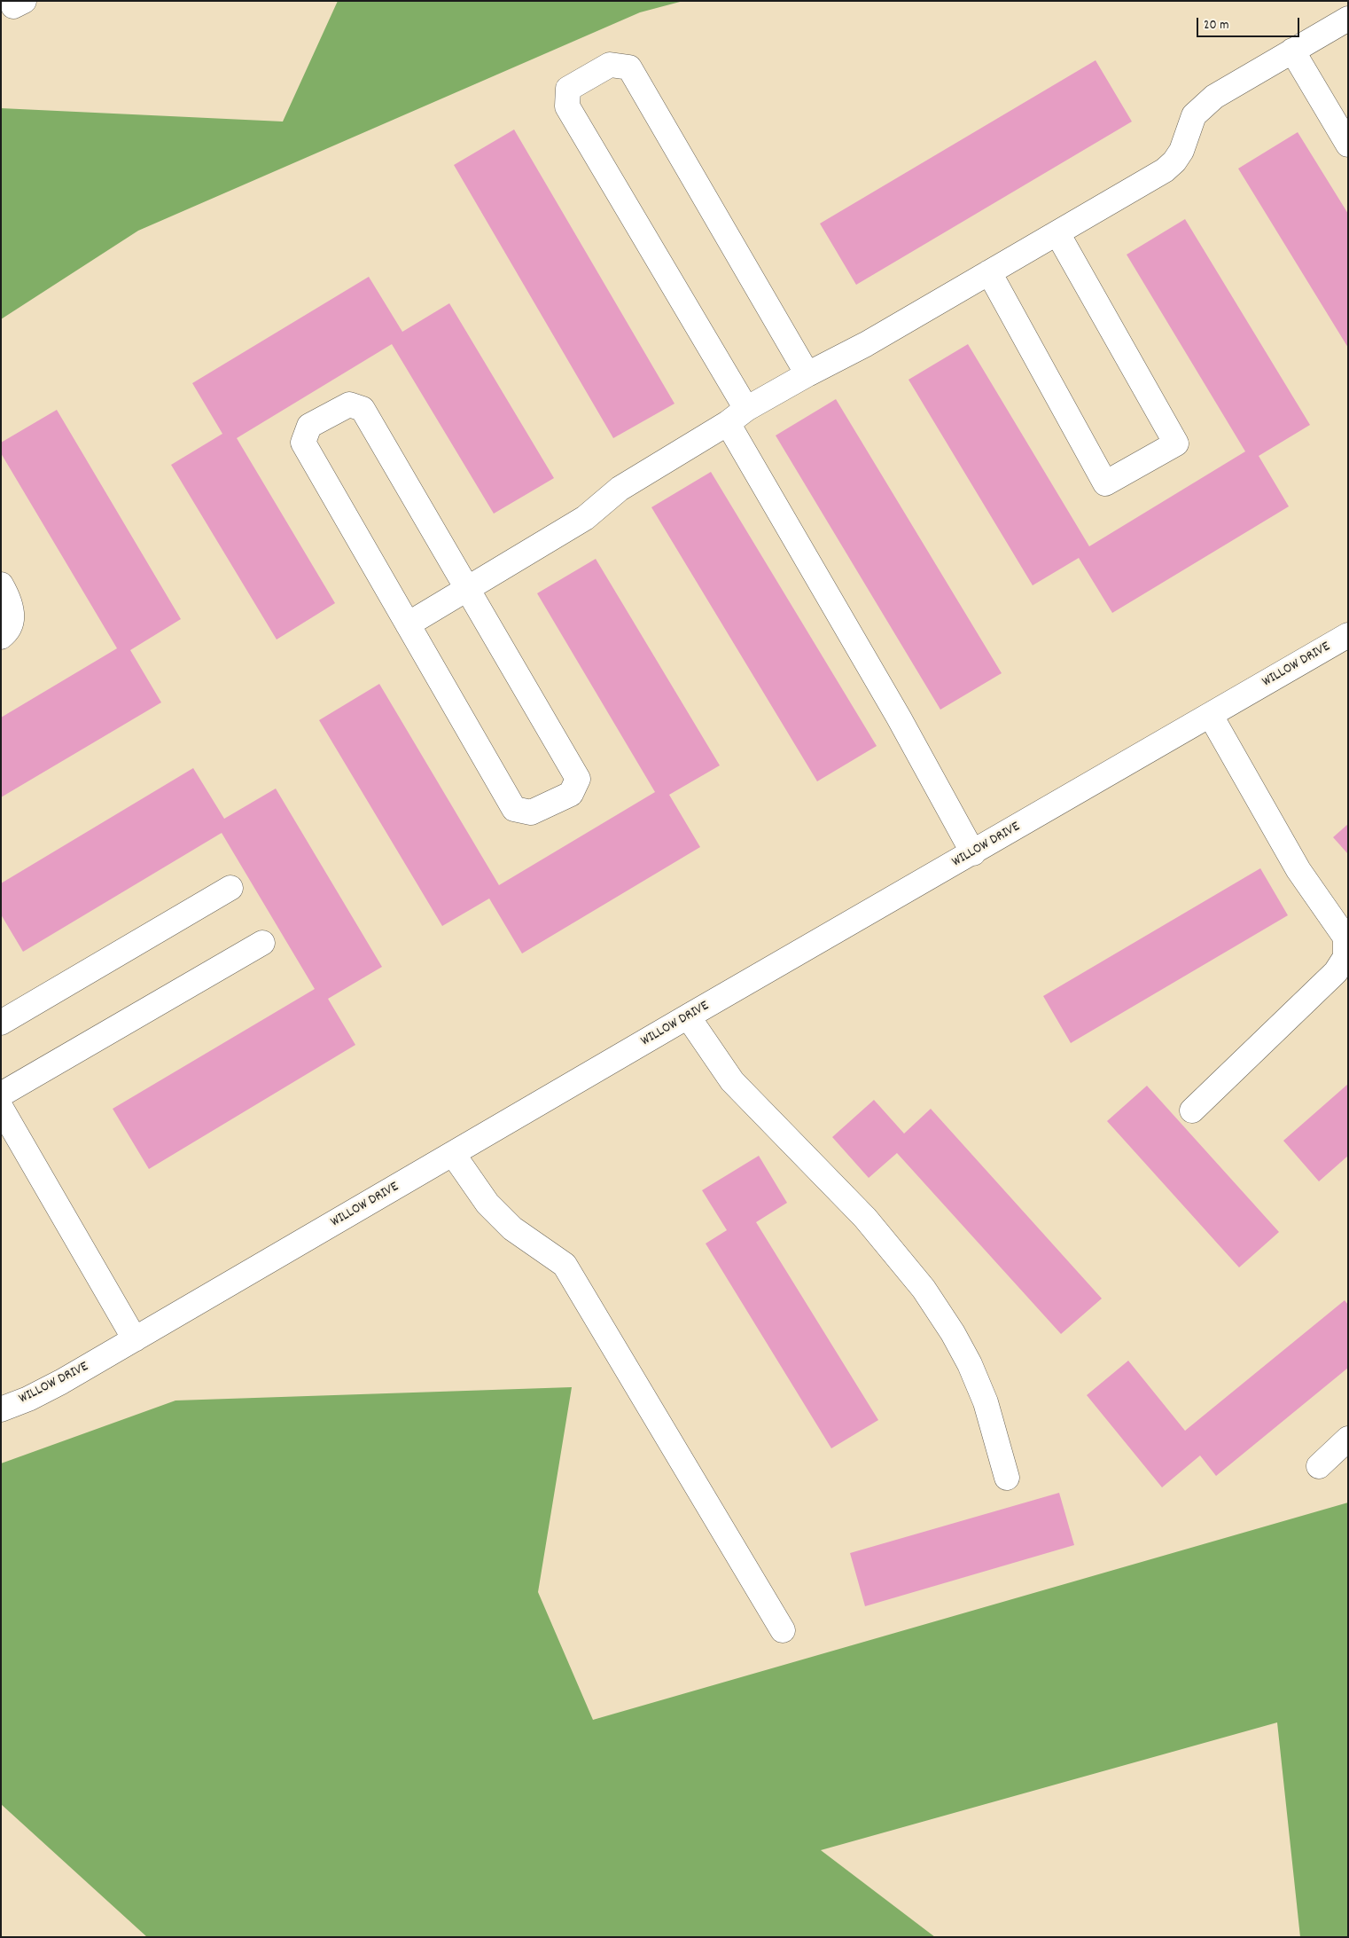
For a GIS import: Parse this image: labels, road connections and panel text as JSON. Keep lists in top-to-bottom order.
{
  "streets": {
    "street": ["WILLOW DRIVE"]
  },
  "scale_bar": "20 m"
}
